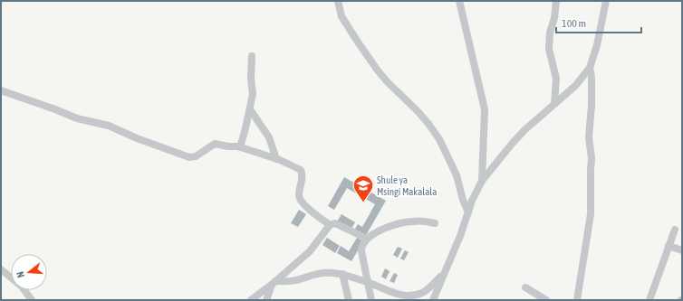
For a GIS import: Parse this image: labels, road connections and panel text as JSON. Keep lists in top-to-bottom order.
{
  "places": {
    "school or university": ["Shule ya Msingi Makalala"]
  },
  "scale_bar": "100 m",
  "north": "left"
}
